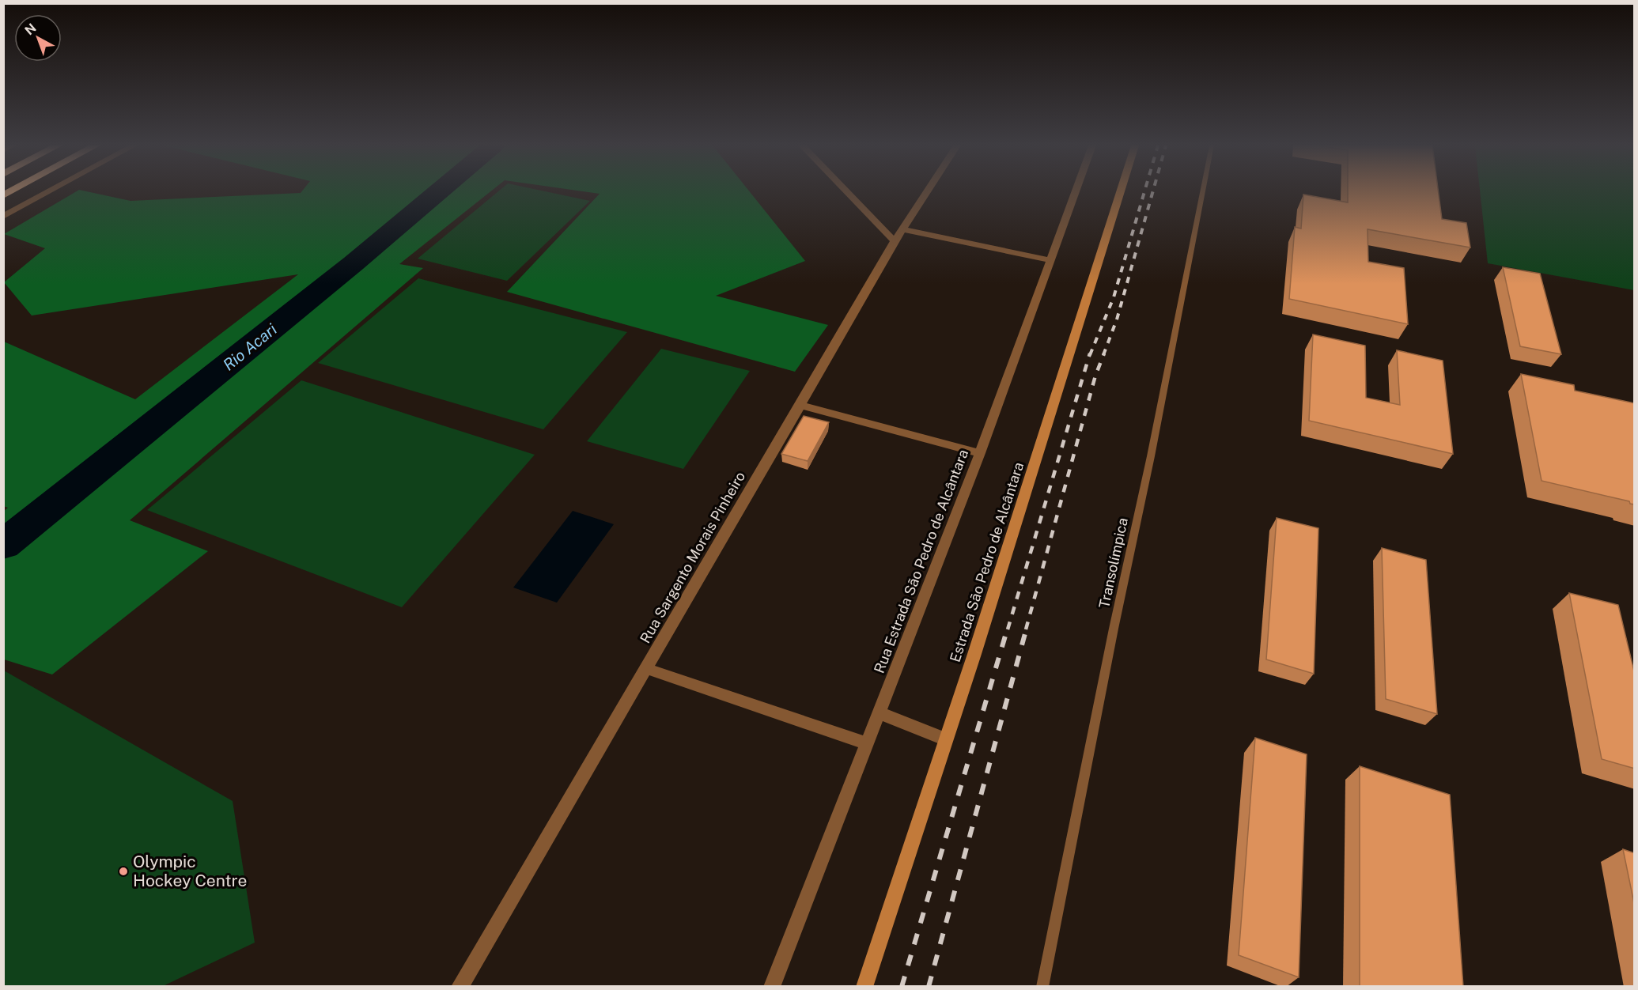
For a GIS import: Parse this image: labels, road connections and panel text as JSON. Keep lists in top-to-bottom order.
{
  "streets": {
    "street": ["Rua Sargento Morais Pinheiro", "Rua Estrada São Pedro de Alcântara", "Estrada São Pedro de Alcântara"],
    "lane": ["Transolímpica"]
  },
  "water": ["Rio Acari"],
  "places": ["Olympic Hockey Centre"],
  "north": "top left"
}
